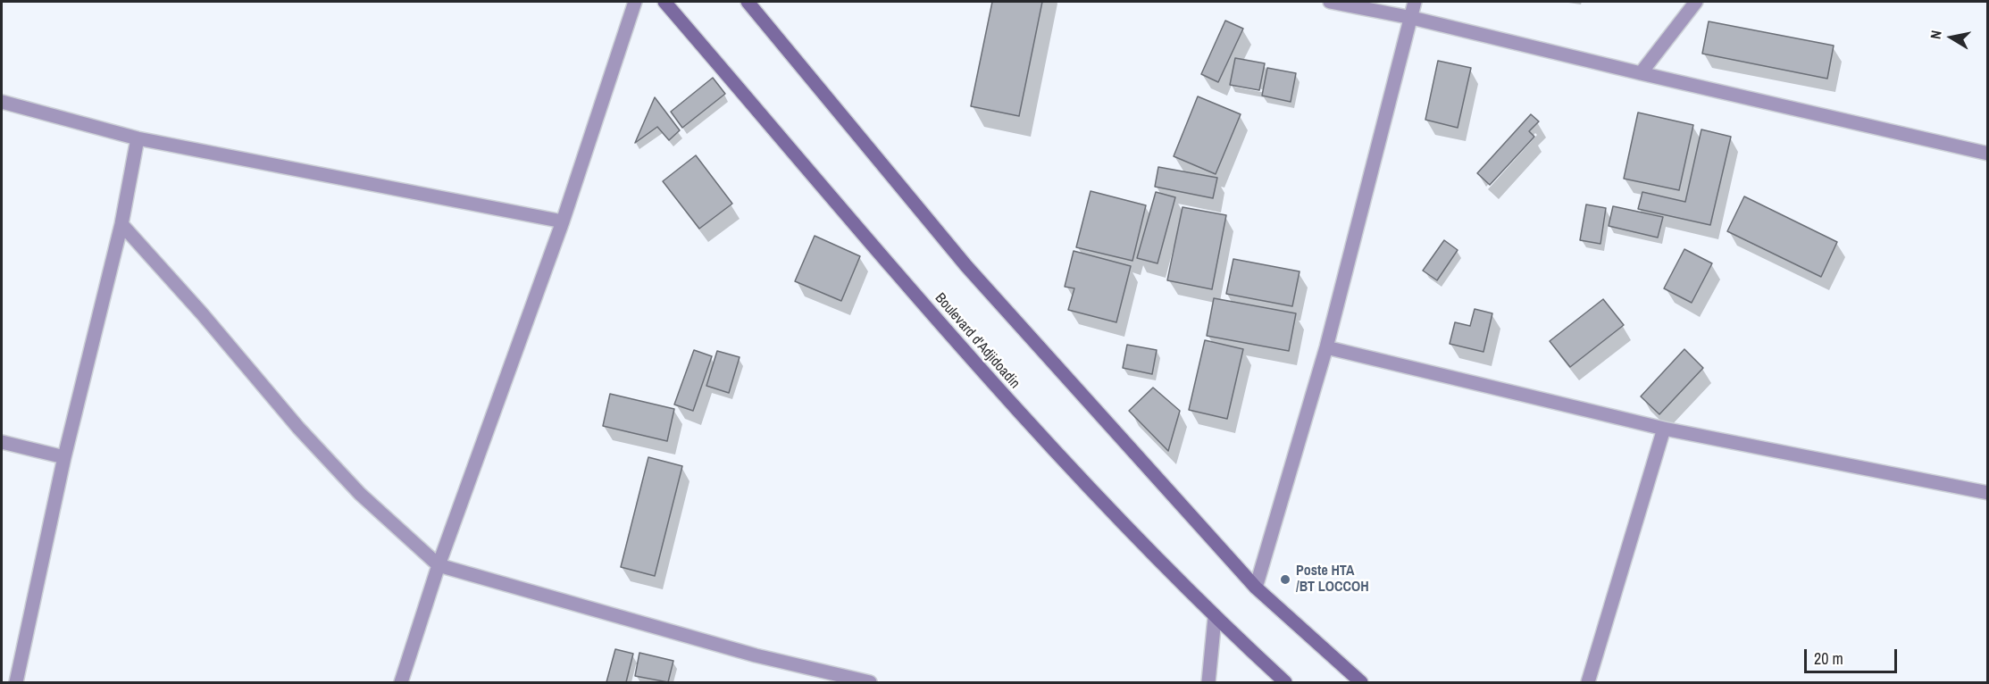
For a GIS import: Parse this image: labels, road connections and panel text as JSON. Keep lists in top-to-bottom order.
{
  "streets": {
    "main road": ["Boulevard d'Adjidoadin"]
  },
  "places": ["Poste HTA /BT LOCCOH"],
  "scale_bar": "20 m",
  "north": "left"
}
